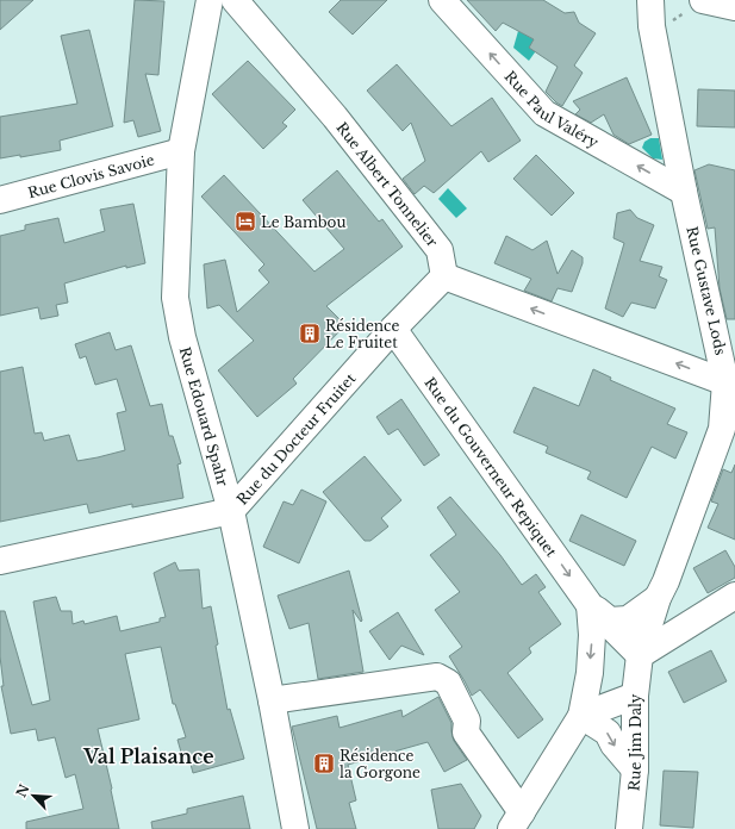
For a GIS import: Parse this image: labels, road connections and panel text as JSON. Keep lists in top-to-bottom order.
{
  "streets": {
    "street": [
      "Rue Paul Valéry",
      "Rue Clovis Savoie",
      "Rue Albert Tonnelier",
      "Rue Gustave Lods",
      "Rue Edouard Spahr",
      "Rue du Docteur Fruitet",
      "Rue du Gouverneur Repiquet",
      "Rue Jim Daly"
    ]
  },
  "crossings": [
    ["Rue Paul Valéry", "Rue Gustave Lods"],
    ["Rue Clovis Savoie", "Rue Edouard Spahr"],
    ["Rue Albert Tonnelier", "Rue du Docteur Fruitet"],
    ["Rue Gustave Lods", "Rue Jim Daly"],
    ["Rue Edouard Spahr", "Rue du Docteur Fruitet"],
    ["Rue du Docteur Fruitet", "Rue du Gouverneur Repiquet"]
  ],
  "one_way": ["Rue du Gouverneur Repiquet"],
  "districts": ["Val Plaisance"],
  "places": {
    "hotel": ["Le Bambou"],
    "building": ["Résidence Le Fruitet", "Résidence la Gorgone"]
  },
  "north": "top left"
}
